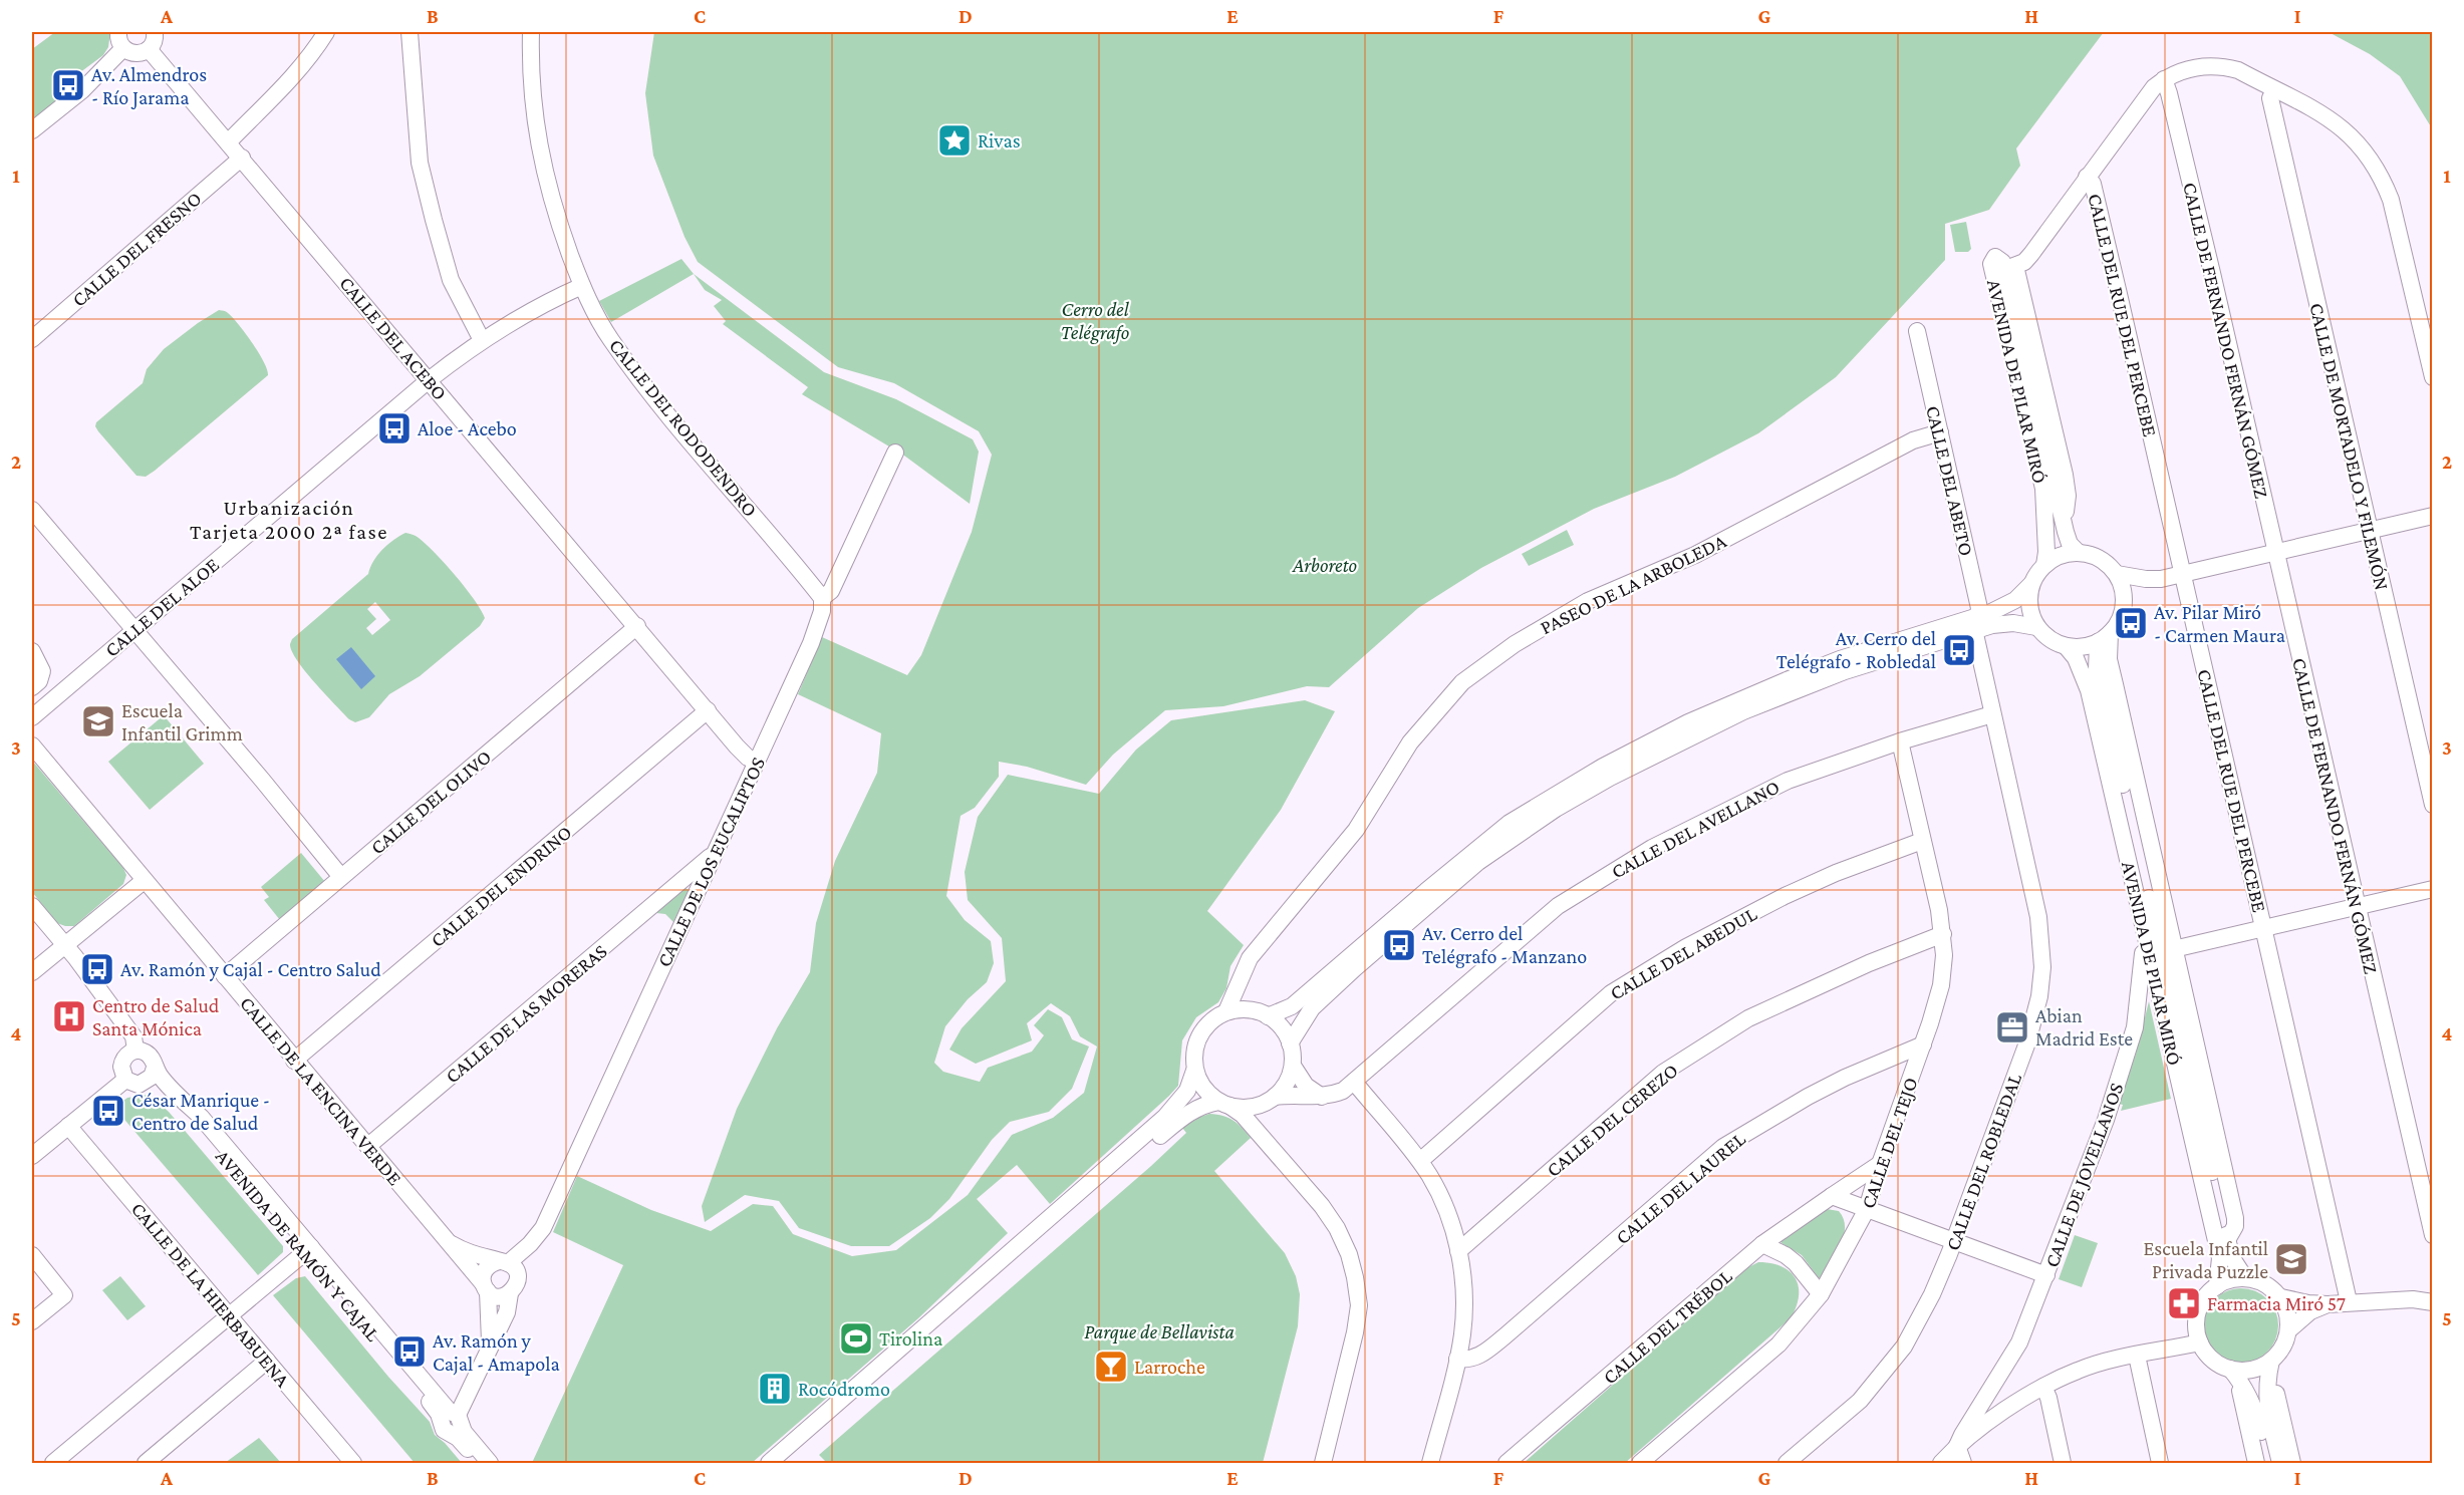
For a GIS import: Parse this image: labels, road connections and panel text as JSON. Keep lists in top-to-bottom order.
{
  "streets": {
    "street": [
      "CALLE DEL FRESNO",
      "CALLE DEL RUE DEL PERCEBE",
      "CALLE DEL ACEBO",
      "CALLE DE FERNANDO FERNÁN GÓMEZ",
      "AVENIDA DE PILAR MIRÓ",
      "CALLE DEL RODODENDRO",
      "CALLE DE MORTADELO Y FILEMÓN",
      "CALLE DEL ABETO",
      "PASEO DE LA ARBOLEDA",
      "CALLE DEL ALOE",
      "CALLE DEL OLIVO",
      "CALLE DEL AVELLANO",
      "CALLE DE LOS EUCALIPTOS",
      "CALLE DEL ENDRINO",
      "CALLE DEL ABEDUL",
      "CALLE DE LAS MORERAS",
      "CALLE DE LA ENCINA VERDE",
      "CALLE DEL CEREZO",
      "CALLE DEL TEJO",
      "CALLE DEL ROBLEDAL",
      "CALLE DE JOVELLANOS",
      "CALLE DEL LAUREL",
      "AVENIDA DE RAMÓN Y CAJAL",
      "CALLE DE LA HIERBABUENA",
      "CALLE DEL TRÉBOL"
    ]
  },
  "crossings": [
    ["CALLE DEL FRESNO", "CALLE DEL ACEBO"],
    ["CALLE DEL ACEBO", "CALLE DEL ALOE"],
    ["CALLE DEL ACEBO", "CALLE DEL OLIVO"],
    ["CALLE DEL ACEBO", "CALLE DE LOS EUCALIPTOS"],
    ["CALLE DEL ACEBO", "CALLE DEL ENDRINO"],
    ["AVENIDA DE PILAR MIRÓ", "CALLE DE JOVELLANOS"],
    ["CALLE DEL RODODENDRO", "CALLE DEL ALOE"],
    ["CALLE DEL RODODENDRO", "CALLE DE LOS EUCALIPTOS"],
    ["CALLE DEL ABETO", "PASEO DE LA ARBOLEDA"],
    ["CALLE DEL ABETO", "CALLE DEL ROBLEDAL"],
    ["PASEO DE LA ARBOLEDA", "CALLE DEL AVELLANO"],
    ["CALLE DEL OLIVO", "CALLE DE LA ENCINA VERDE"],
    ["CALLE DEL AVELLANO", "CALLE DEL TEJO"],
    ["CALLE DEL AVELLANO", "CALLE DEL ROBLEDAL"],
    ["CALLE DE LOS EUCALIPTOS", "CALLE DE LAS MORERAS"],
    ["CALLE DE LOS EUCALIPTOS", "CALLE DE LA ENCINA VERDE"],
    ["CALLE DEL ENDRINO", "CALLE DE LA ENCINA VERDE"],
    ["CALLE DEL ABEDUL", "CALLE DEL TEJO"],
    ["CALLE DE LAS MORERAS", "CALLE DE LA ENCINA VERDE"],
    ["CALLE DEL CEREZO", "CALLE DEL TEJO"],
    ["CALLE DEL TEJO", "CALLE DEL LAUREL"],
    ["CALLE DEL TEJO", "CALLE DEL TRÉBOL"]
  ],
  "districts": ["Urbanización Tarjeta 2000 2ª fase"],
  "parks": ["Cerro del Telégrafo", "Arboreto", "Parque de Bellavista"],
  "places": {
    "bus stop": [
      "Av. Almendros - Río Jarama",
      "Aloe - Acebo",
      "Av. Pilar Miró - Carmen Maura",
      "Av. Cerro del Telégrafo - Robledal",
      "Av. Cerro del Telégrafo - Manzano",
      "Av. Ramón y Cajal - Centro Salud",
      "César Manrique - Centro de Salud",
      "Av. Ramón y Cajal - Amapola"
    ],
    "place": ["Rivas"],
    "school or university": ["Escuela Infantil Grimm", "Escuela Infantil Privada Puzzle"],
    "hospital": ["Centro de Salud Santa Mónica"],
    "office": ["Abian Madrid Este"],
    "pharmacy": ["Farmacia Miró 57"],
    "sports": ["Tirolina"],
    "bar": ["Larroche"],
    "building": ["Rocódromo"]
  },
  "grid": {
    "columns": [
      "A",
      "B",
      "C",
      "D",
      "E",
      "F",
      "G",
      "H",
      "I"
    ],
    "rows": [
      "1",
      "2",
      "3",
      "4",
      "5"
    ]
  }
}
